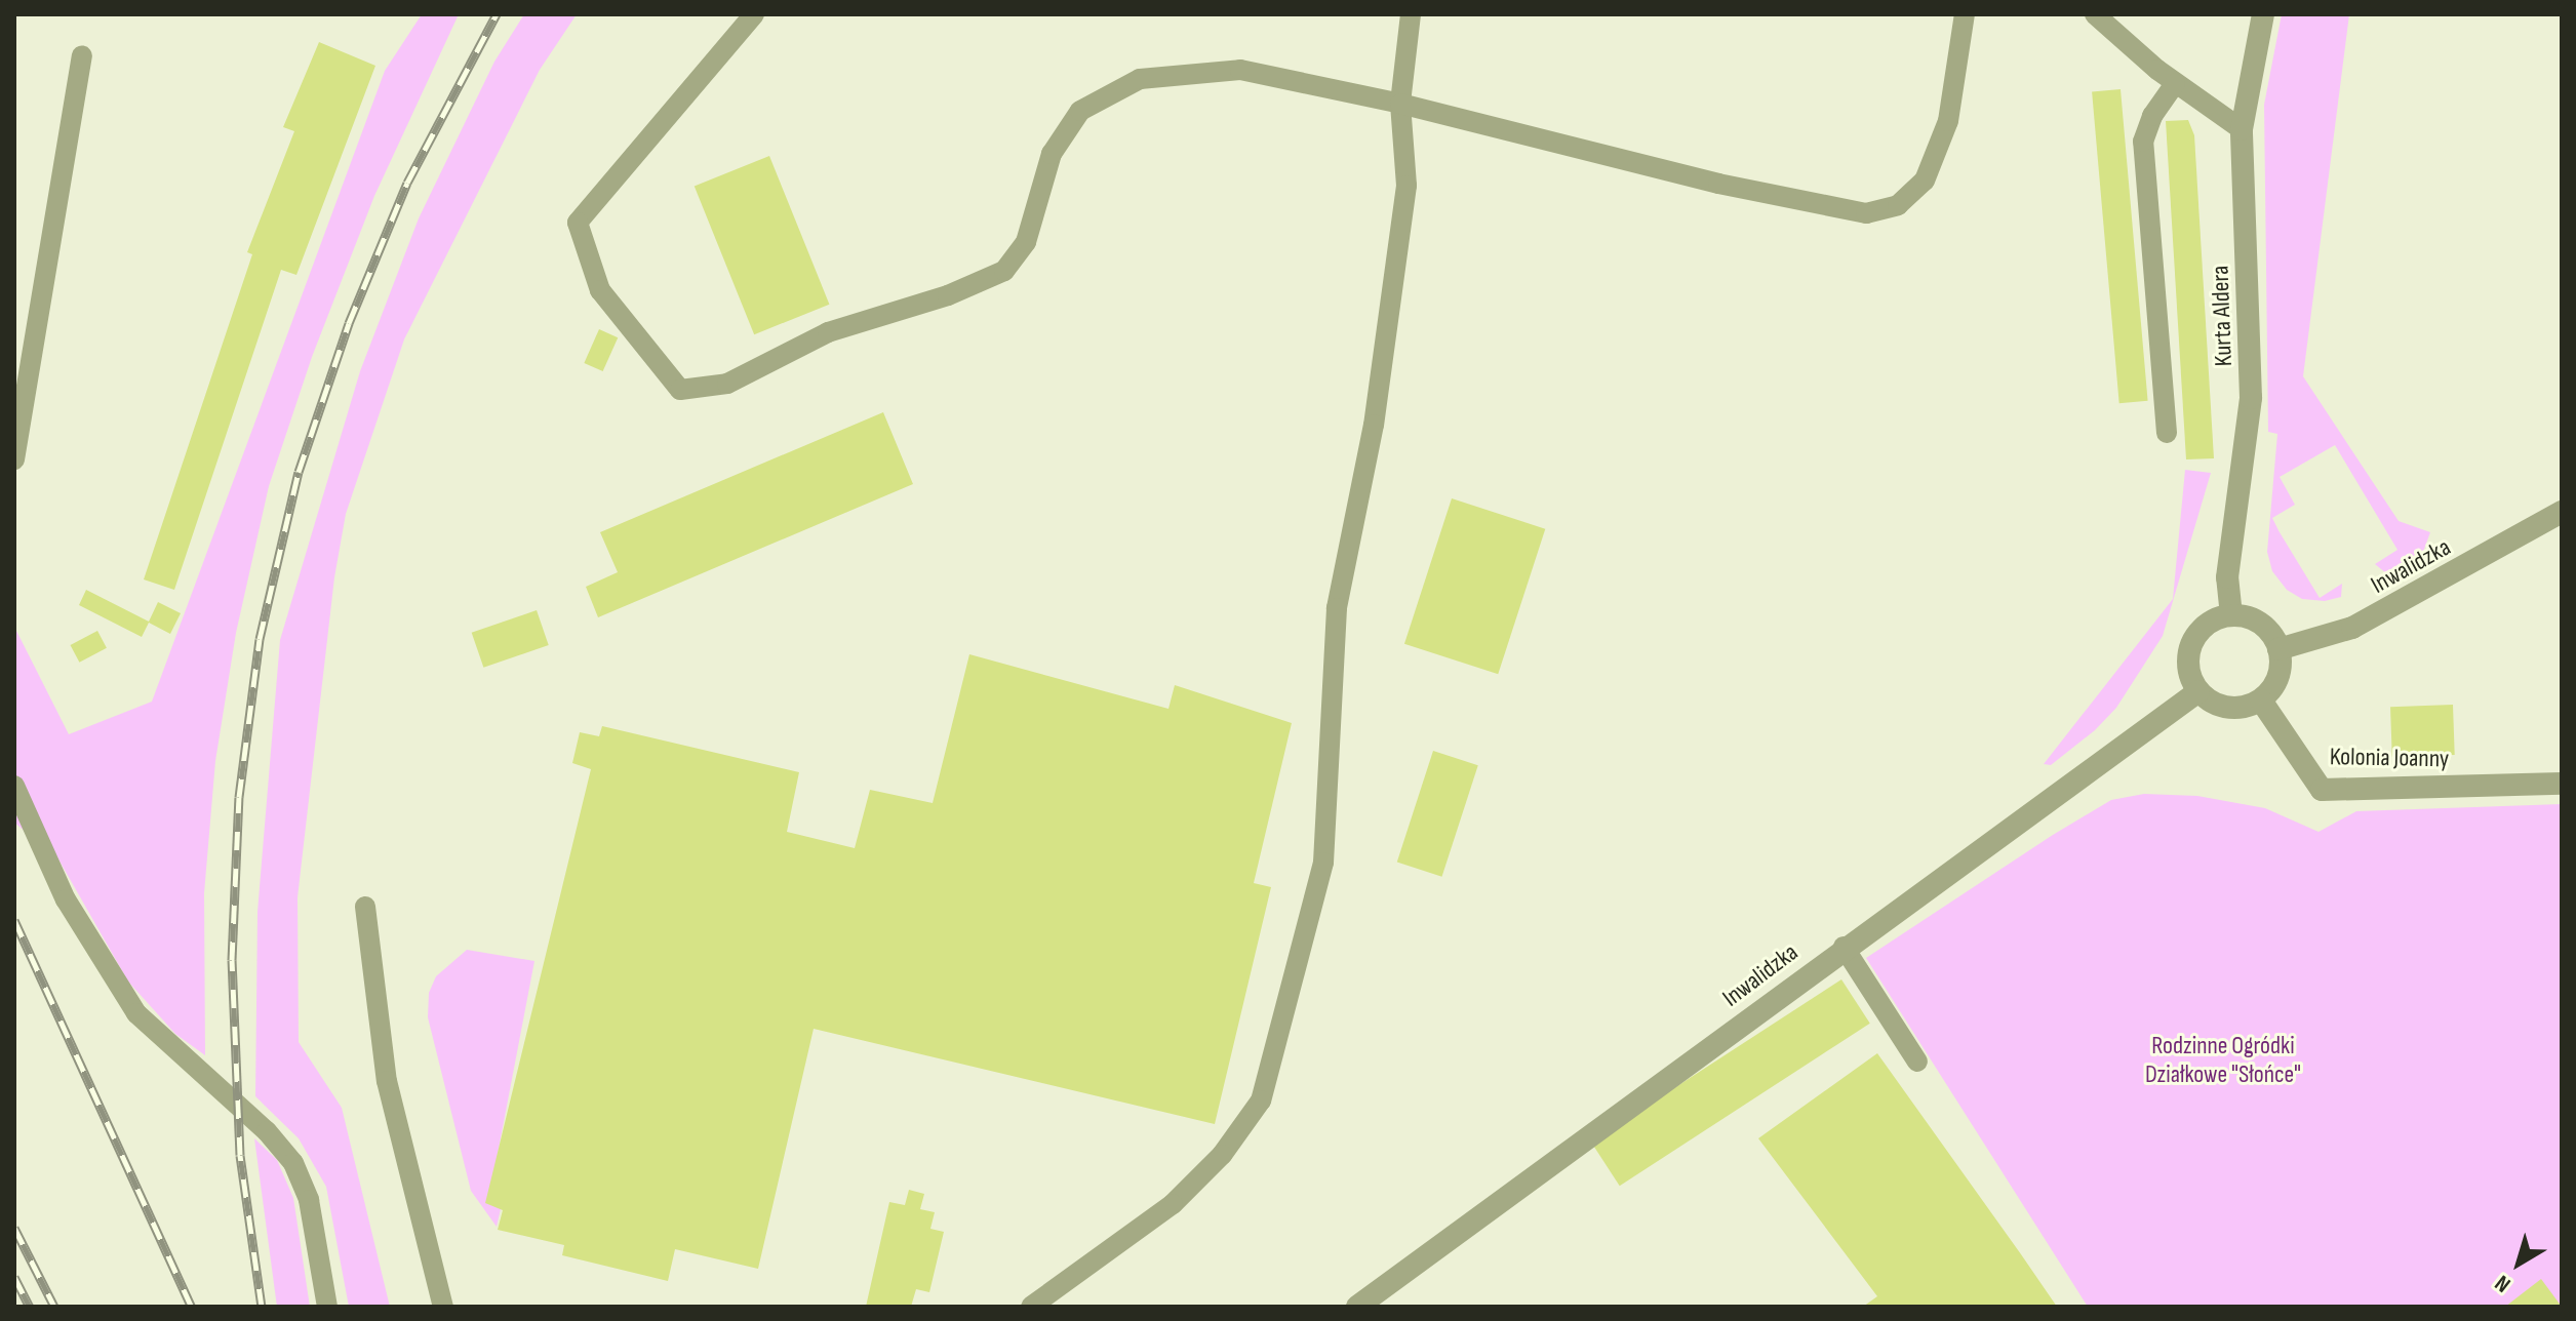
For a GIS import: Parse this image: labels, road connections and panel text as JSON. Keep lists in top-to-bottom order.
{
  "streets": {
    "street": ["Kurta Aldera", "Inwalidzka", "Kolonia Joanny"]
  },
  "crossings": [
    ["Kurta Aldera", "Inwalidzka"],
    ["Kurta Aldera", "Kolonia Joanny"],
    ["Inwalidzka", "Kolonia Joanny"]
  ],
  "parks": ["Rodzinne Ogródki Działkowe \"Słońce\""],
  "north": "bottom left"
}
